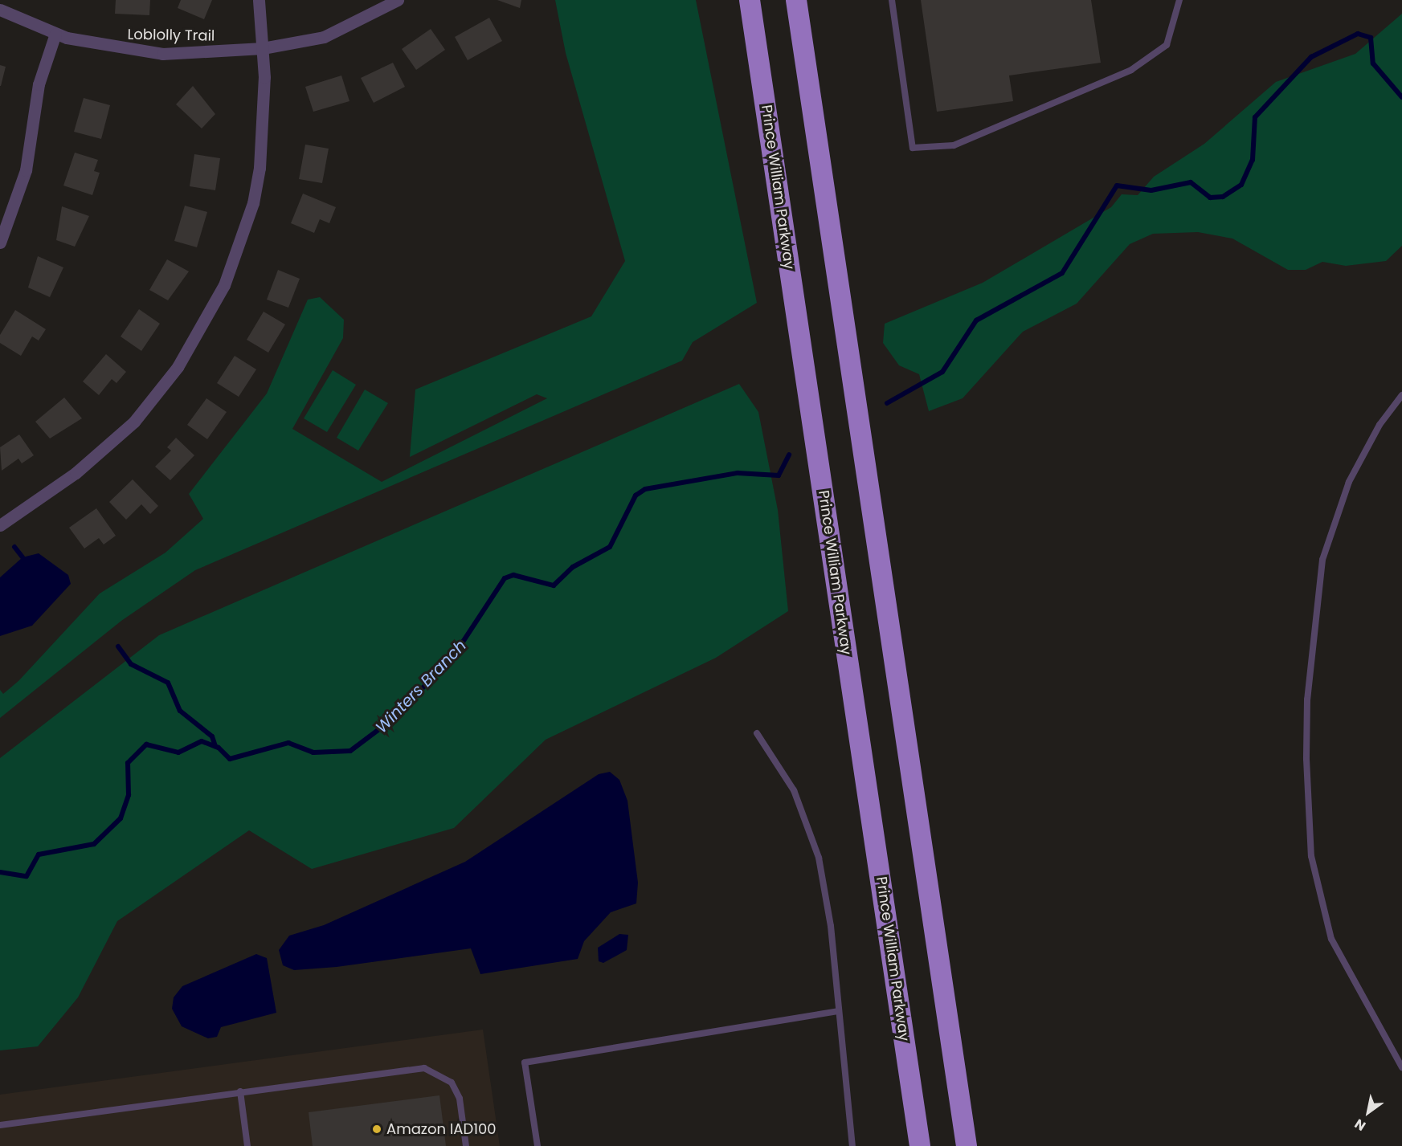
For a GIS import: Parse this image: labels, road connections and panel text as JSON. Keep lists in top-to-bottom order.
{
  "streets": {
    "highway": ["Prince William Parkway"],
    "street": ["Loblolly Trail"]
  },
  "water": ["Winters Branch"],
  "places": ["Amazon IAD100"],
  "north": "bottom left"
}
